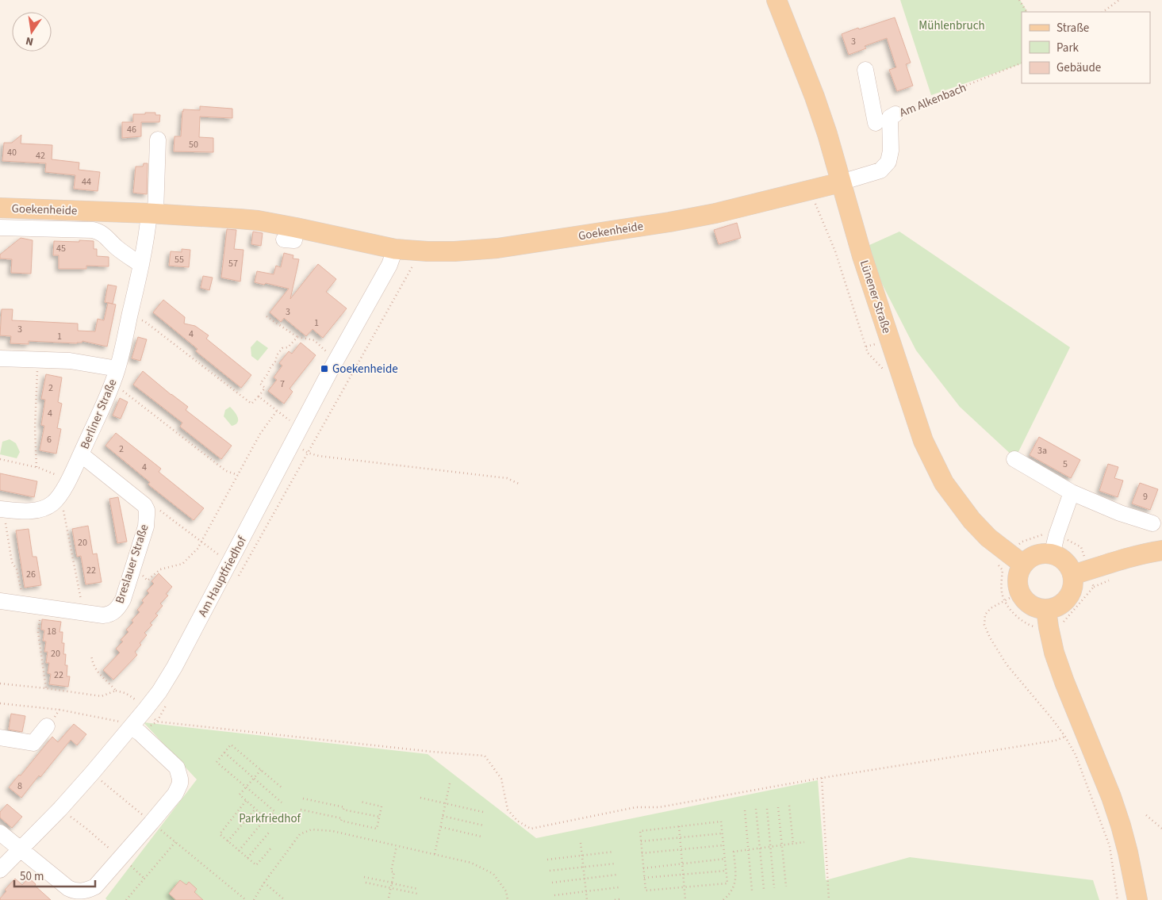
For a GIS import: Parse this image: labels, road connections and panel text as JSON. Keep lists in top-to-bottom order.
{
  "streets": {
    "main road": ["Goekenheide", "Lünener Straße"],
    "street": [
      "Am Alkenbach",
      "Berliner Straße",
      "Breslauer Straße",
      "Am Hauptfriedhof"
    ]
  },
  "crossings": [
    ["Am Alkenbach", "Goekenheide"],
    ["Am Alkenbach", "Lünener Straße"],
    ["Goekenheide", "Lünener Straße"],
    ["Goekenheide", "Berliner Straße"],
    ["Goekenheide", "Am Hauptfriedhof"]
  ],
  "parks": ["Mühlenbruch", "Parkfriedhof"],
  "places": {
    "transit": ["Goekenheide"]
  },
  "house_numbers": [
    "3",
    "46",
    "50",
    "40",
    "42",
    "44",
    "45",
    "55",
    "57",
    "3",
    "1",
    "3",
    "4",
    "1",
    "7",
    "2",
    "4",
    "6",
    "2",
    "3a",
    "5",
    "4",
    "9",
    "20",
    "22",
    "26",
    "18",
    "20",
    "22",
    "8"
  ],
  "legend": ["Straße", "Park", "Gebäude"],
  "scale_bar": "50 m",
  "north": "bottom"
}
